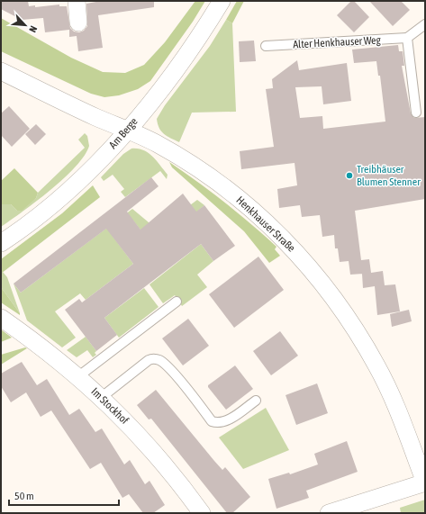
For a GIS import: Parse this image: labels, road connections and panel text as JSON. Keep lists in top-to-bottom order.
{
  "streets": {
    "street": ["Am Berge", "Henkhauser Straße", "Im Stockhof"],
    "lane": ["Alter Henkhauser Weg"]
  },
  "crossings": [
    ["Am Berge", "Henkhauser Straße"]
  ],
  "places": ["Treibhäuser Blumen Stenner"],
  "scale_bar": "50 m",
  "north": "bottom right"
}
